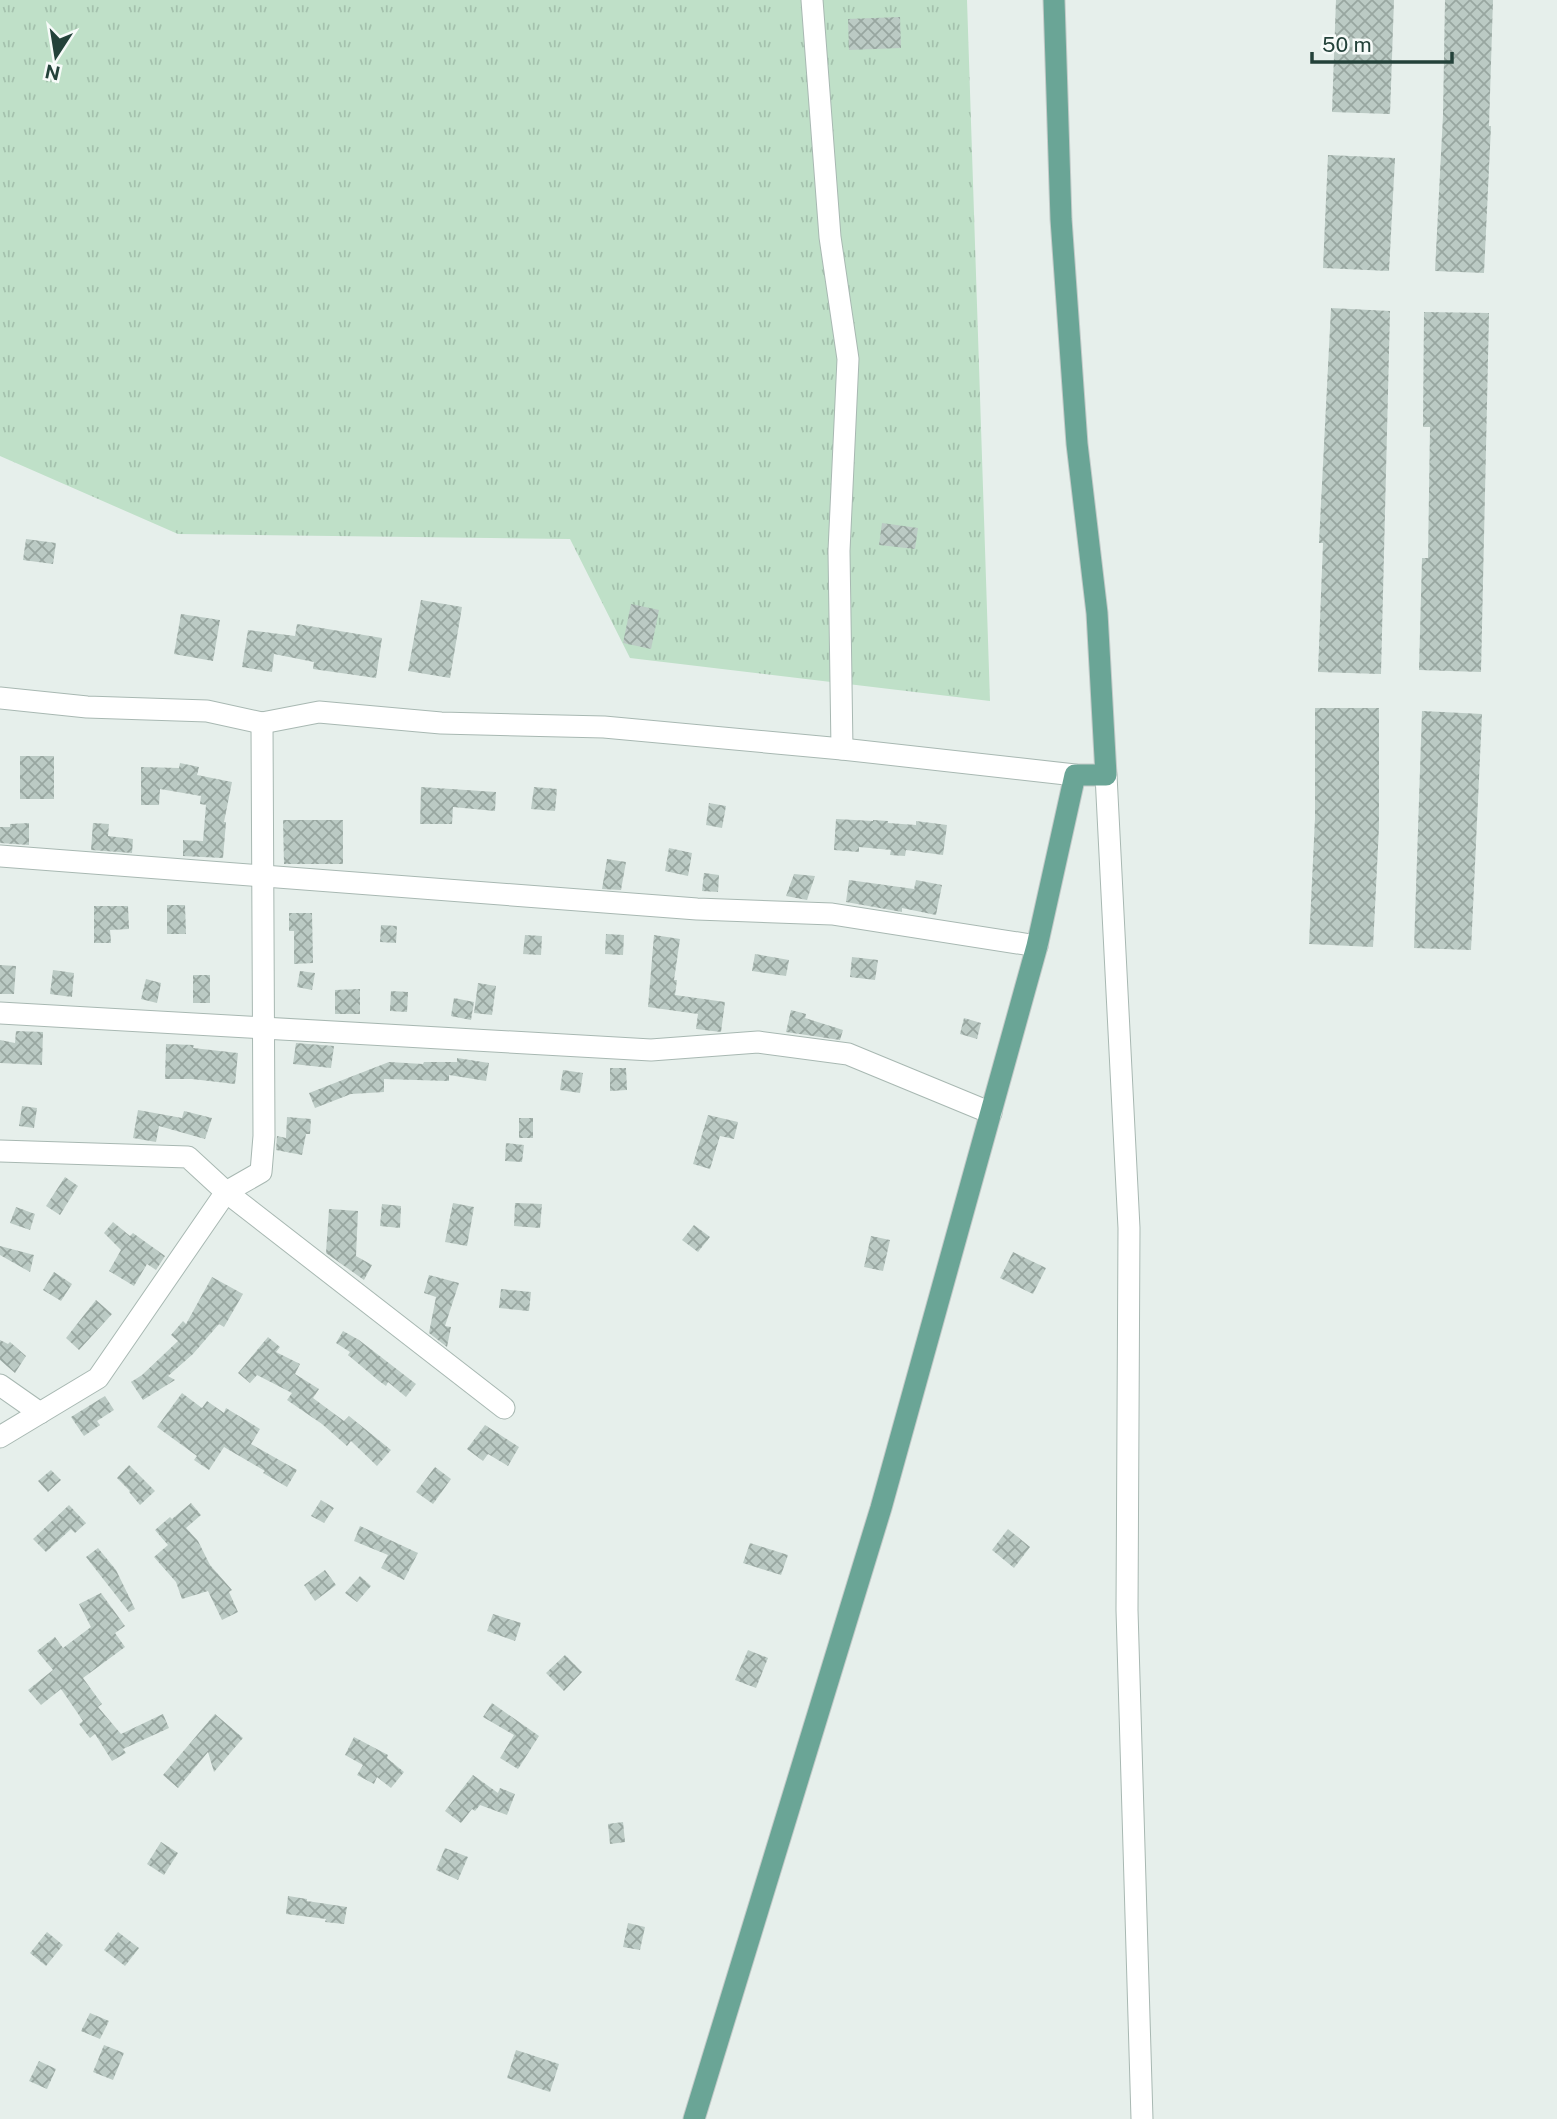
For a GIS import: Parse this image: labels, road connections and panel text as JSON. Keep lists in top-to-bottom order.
{
  "scale_bar": "50 m",
  "north": "bottom"
}
